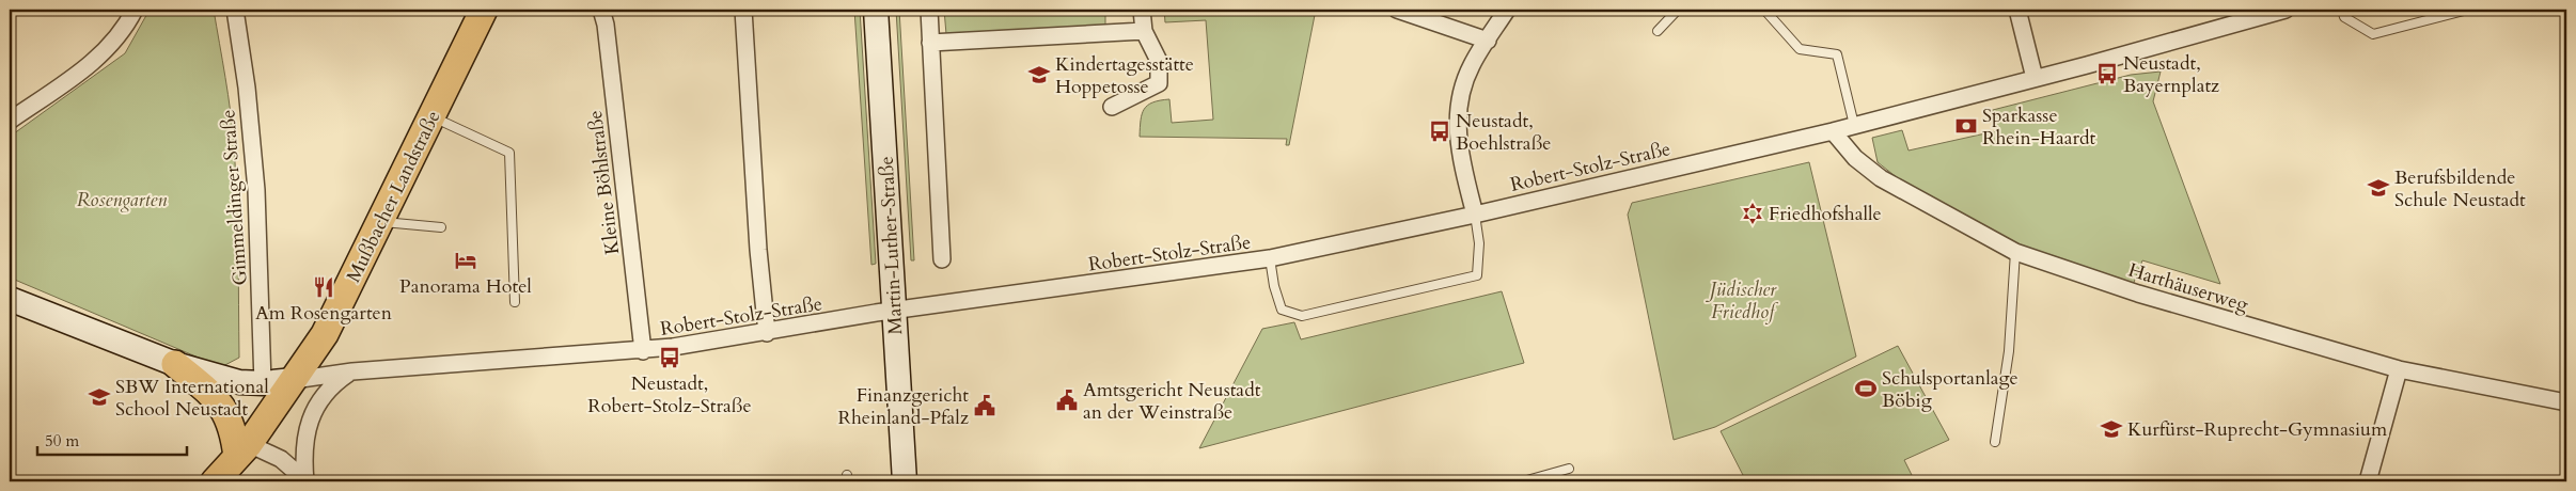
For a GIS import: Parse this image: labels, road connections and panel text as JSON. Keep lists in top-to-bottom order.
{
  "streets": {
    "main road": ["Mußbacher Landstraße"],
    "street": [
      "Robert-Stolz-Straße",
      "Kleine Böhlstraße",
      "Gimmeldinger Straße",
      "Martin-Luther-Straße",
      "Harthäuserweg"
    ]
  },
  "crossings": [
    ["Robert-Stolz-Straße", "Kleine Böhlstraße"],
    ["Robert-Stolz-Straße", "Mußbacher Landstraße"],
    ["Robert-Stolz-Straße", "Martin-Luther-Straße"],
    ["Robert-Stolz-Straße", "Harthäuserweg"]
  ],
  "parks": ["Rosengarten", "Jüdischer Friedhof"],
  "places": {
    "bus stop": ["Neustadt, Bayernplatz", "Neustadt, Boehlstraße", "Neustadt, Robert-Stolz-Straße"],
    "school or university": [
      "Kindertagesstätte Hoppetosse",
      "Berufsbildende Schule Neustadt",
      "SBW International School Neustadt",
      "Kurfürst-Ruprecht-Gymnasium"
    ],
    "bank": ["Sparkasse Rhein-Haardt"],
    "synagogue": ["Friedhofshalle"],
    "hotel": ["Panorama Hotel"],
    "restaurant": ["Am Rosengarten"],
    "sports": ["Schulsportanlage Böbig"],
    "public building": ["Amtsgericht Neustadt an der Weinstraße", "Finanzgericht Rheinland-Pfalz"]
  },
  "scale_bar": "50 m"
}
